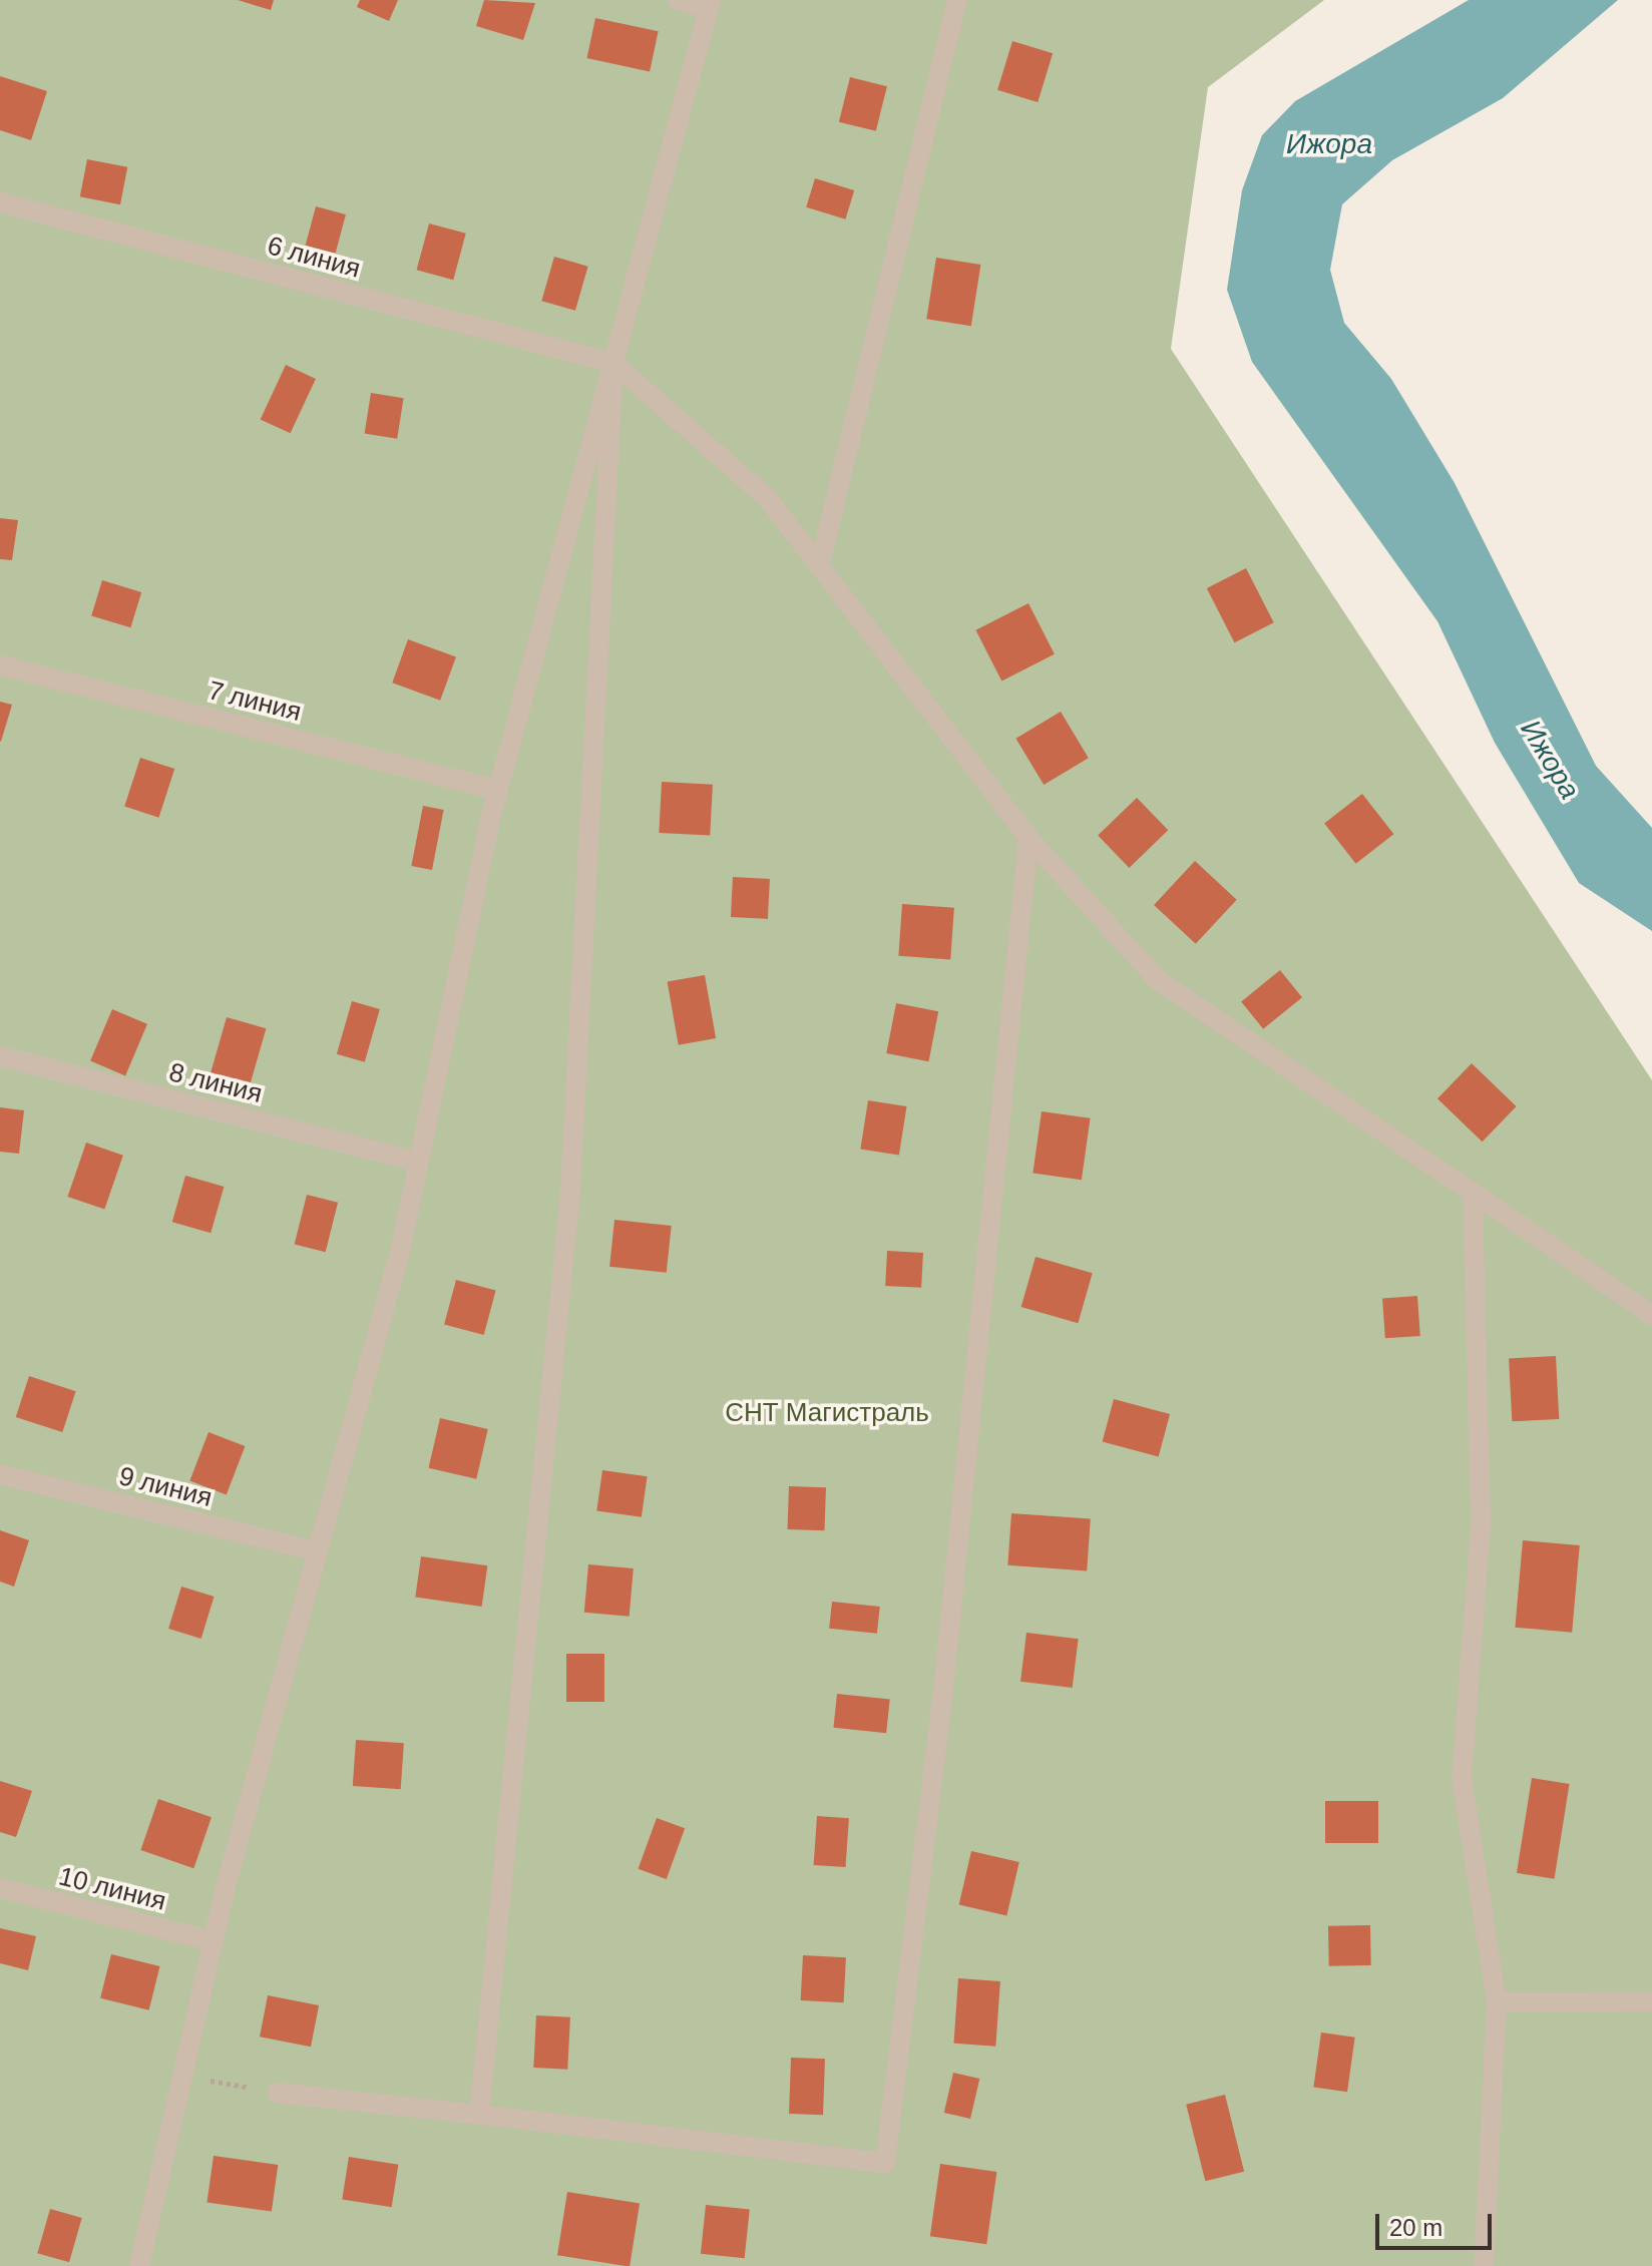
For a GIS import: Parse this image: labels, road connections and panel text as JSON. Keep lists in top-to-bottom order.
{
  "streets": {
    "lane": [
      "6 линия",
      "7 линия",
      "8 линия",
      "9 линия",
      "10 линия"
    ]
  },
  "water": ["Ижора"],
  "parks": ["СНТ Магистраль"],
  "scale_bar": "20 m"
}
